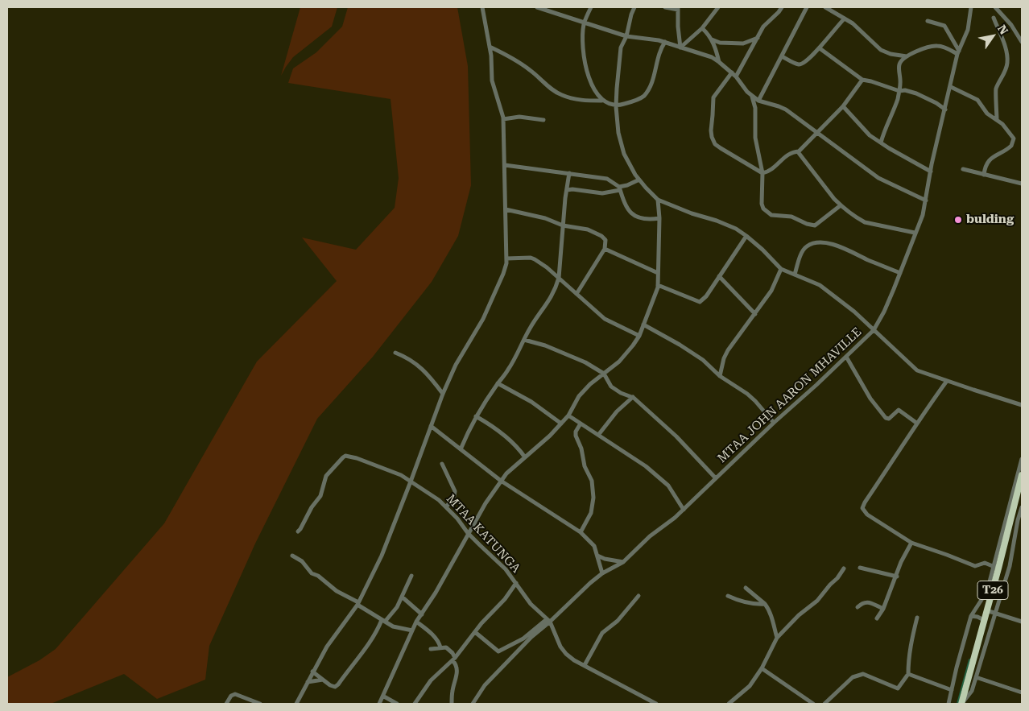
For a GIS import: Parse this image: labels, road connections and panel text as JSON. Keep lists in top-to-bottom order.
{
  "streets": {
    "highway": ["T26"],
    "street": ["MTAA JOHN AARON MHAVILLE", "MTAA KATUNGA"]
  },
  "crossings": [
    ["MTAA JOHN AARON MHAVILLE", "MTAA KATUNGA"]
  ],
  "places": ["bulding"],
  "north": "top right"
}
